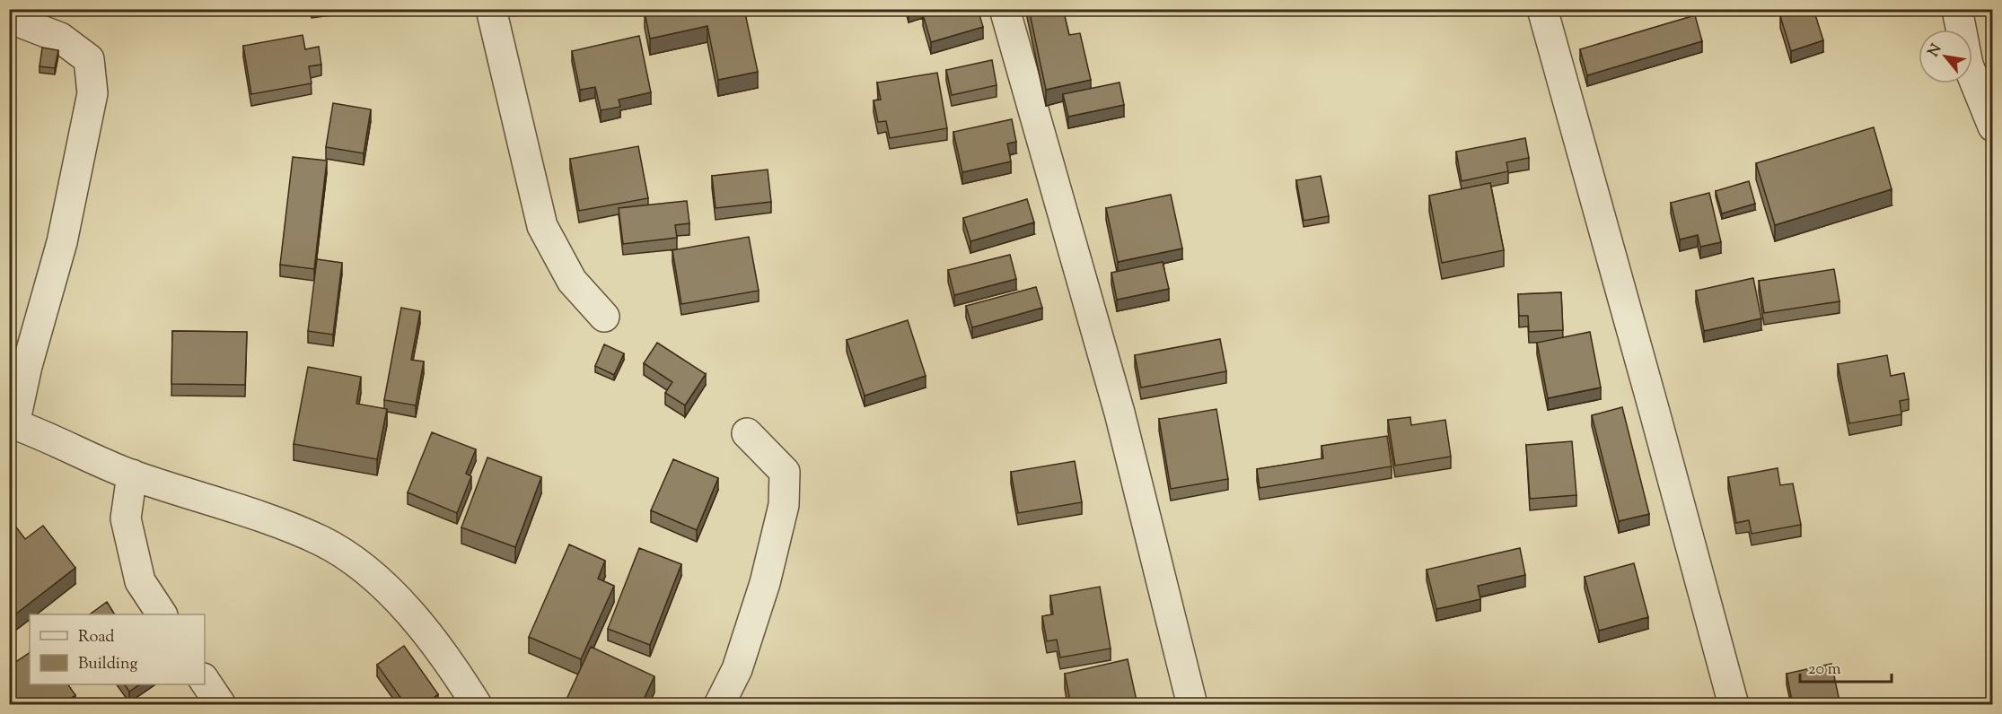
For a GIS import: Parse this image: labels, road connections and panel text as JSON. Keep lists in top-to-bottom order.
{
  "legend": ["Road", "Building"],
  "scale_bar": "20 m",
  "north": "top left"
}
